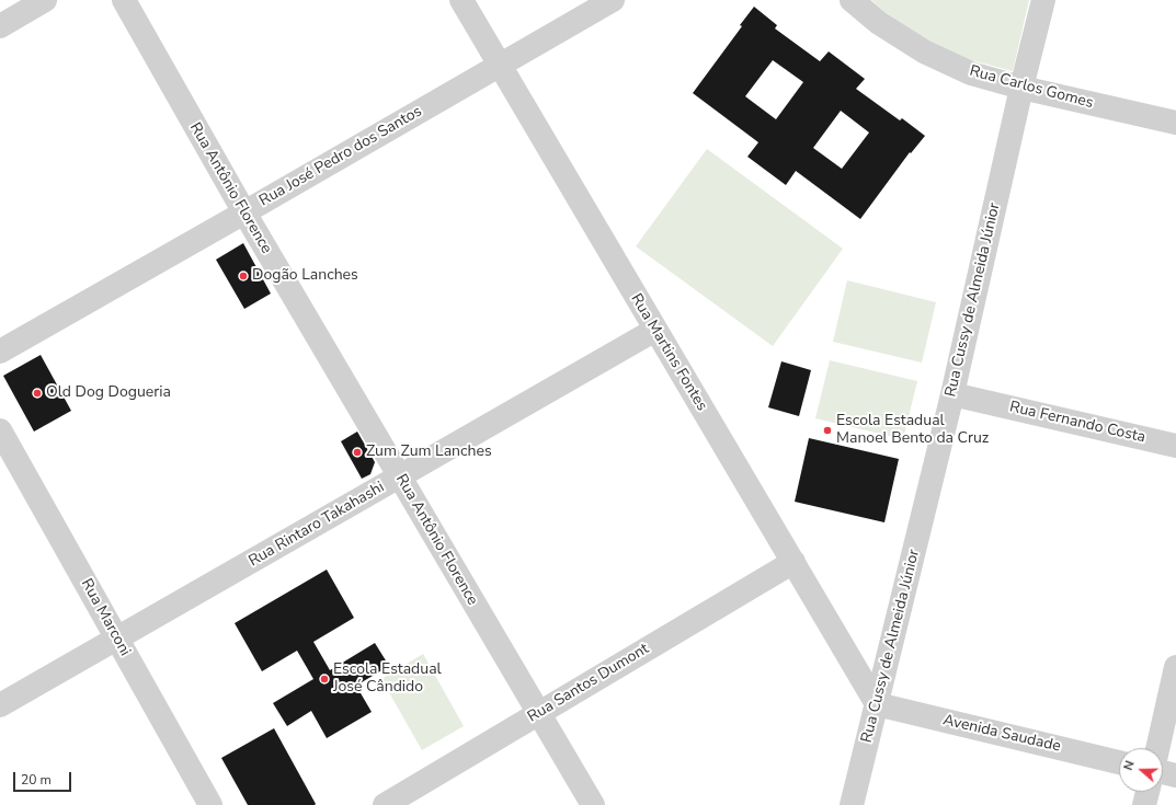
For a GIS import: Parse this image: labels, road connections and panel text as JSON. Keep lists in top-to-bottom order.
{
  "streets": {
    "street": [
      "Rua Carlos Gomes",
      "Rua José Pedro dos Santos",
      "Rua Antônio Florence",
      "Rua Cussy de Almeida Júnior",
      "Rua Martins Fontes",
      "Rua Fernando Costa",
      "Rua Rintaro Takahashi",
      "Rua Marconi",
      "Rua Santos Dumont",
      "Avenida Saudade"
    ]
  },
  "crossings": [
    ["Rua Carlos Gomes", "Rua Cussy de Almeida Júnior"],
    ["Rua José Pedro dos Santos", "Rua Antônio Florence"],
    ["Rua José Pedro dos Santos", "Rua Martins Fontes"],
    ["Rua Antônio Florence", "Rua Rintaro Takahashi"],
    ["Rua Antônio Florence", "Rua Santos Dumont"],
    ["Rua Cussy de Almeida Júnior", "Rua Martins Fontes"],
    ["Rua Cussy de Almeida Júnior", "Rua Fernando Costa"],
    ["Rua Cussy de Almeida Júnior", "Avenida Saudade"],
    ["Rua Martins Fontes", "Rua Rintaro Takahashi"],
    ["Rua Martins Fontes", "Rua Santos Dumont"],
    ["Rua Martins Fontes", "Avenida Saudade"],
    ["Rua Rintaro Takahashi", "Rua Marconi"]
  ],
  "places": [
    "Dogão Lanches",
    "Old Dog Dogueria",
    "Escola Estadual Manoel Bento da Cruz",
    "Zum Zum Lanches",
    "Escola Estadual José Cândido"
  ],
  "scale_bar": "20 m",
  "north": "left"
}
